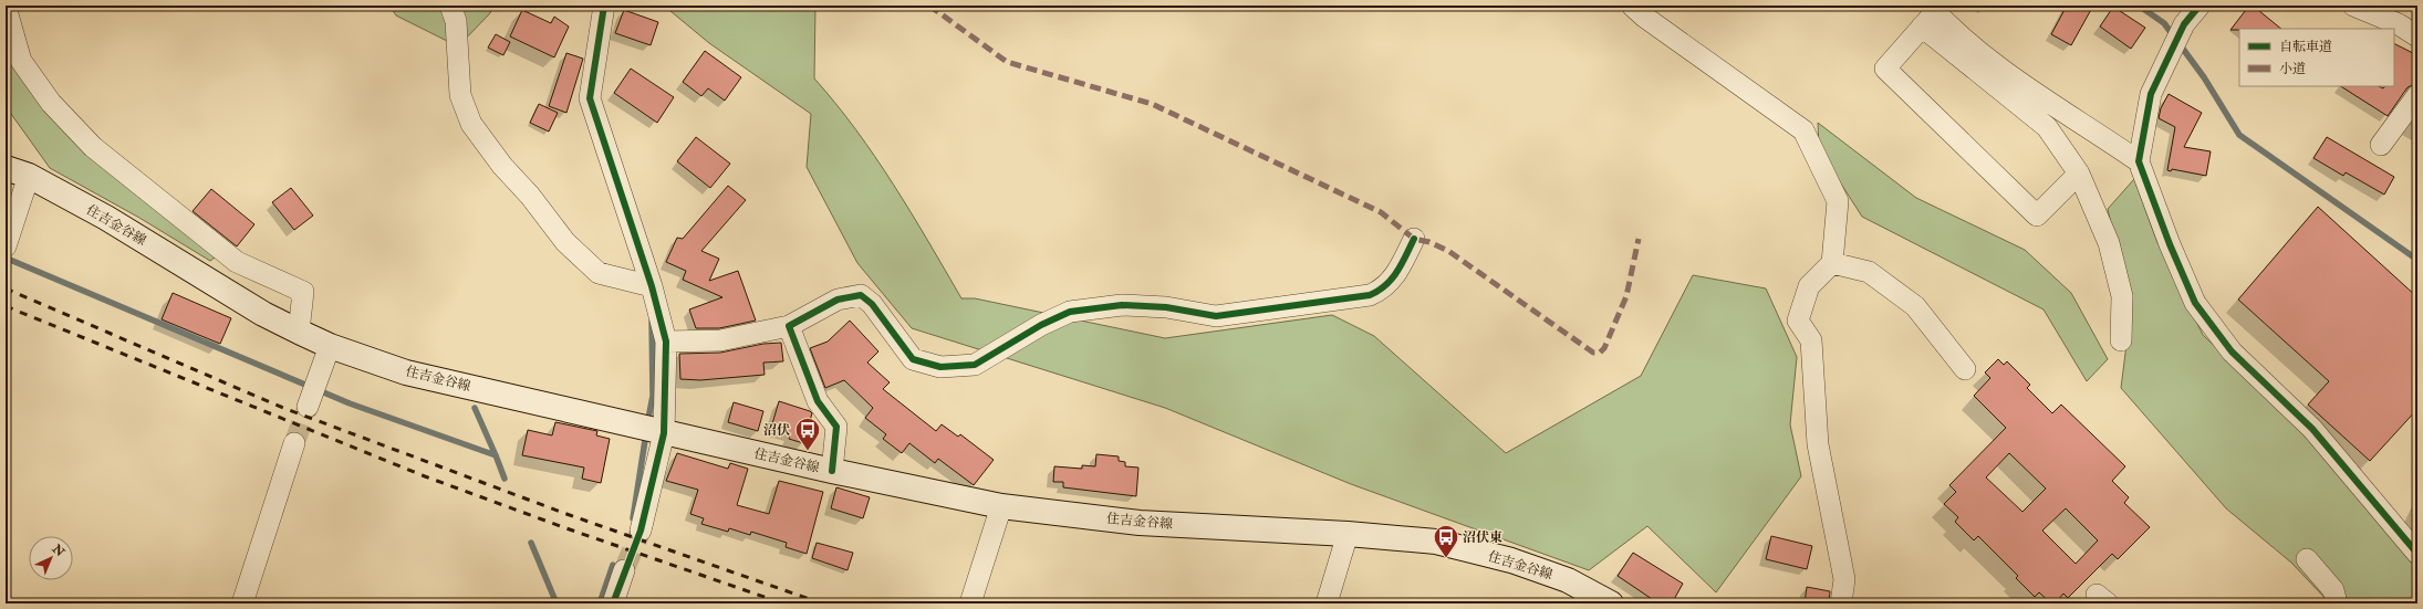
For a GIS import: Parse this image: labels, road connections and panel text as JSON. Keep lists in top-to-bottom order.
{
  "streets": {
    "main road": ["住吉金谷線"]
  },
  "places": {
    "bus stop": ["沼伏", "沼伏東"]
  },
  "legend": ["自転車道", "小道"],
  "north": "top right"
}
